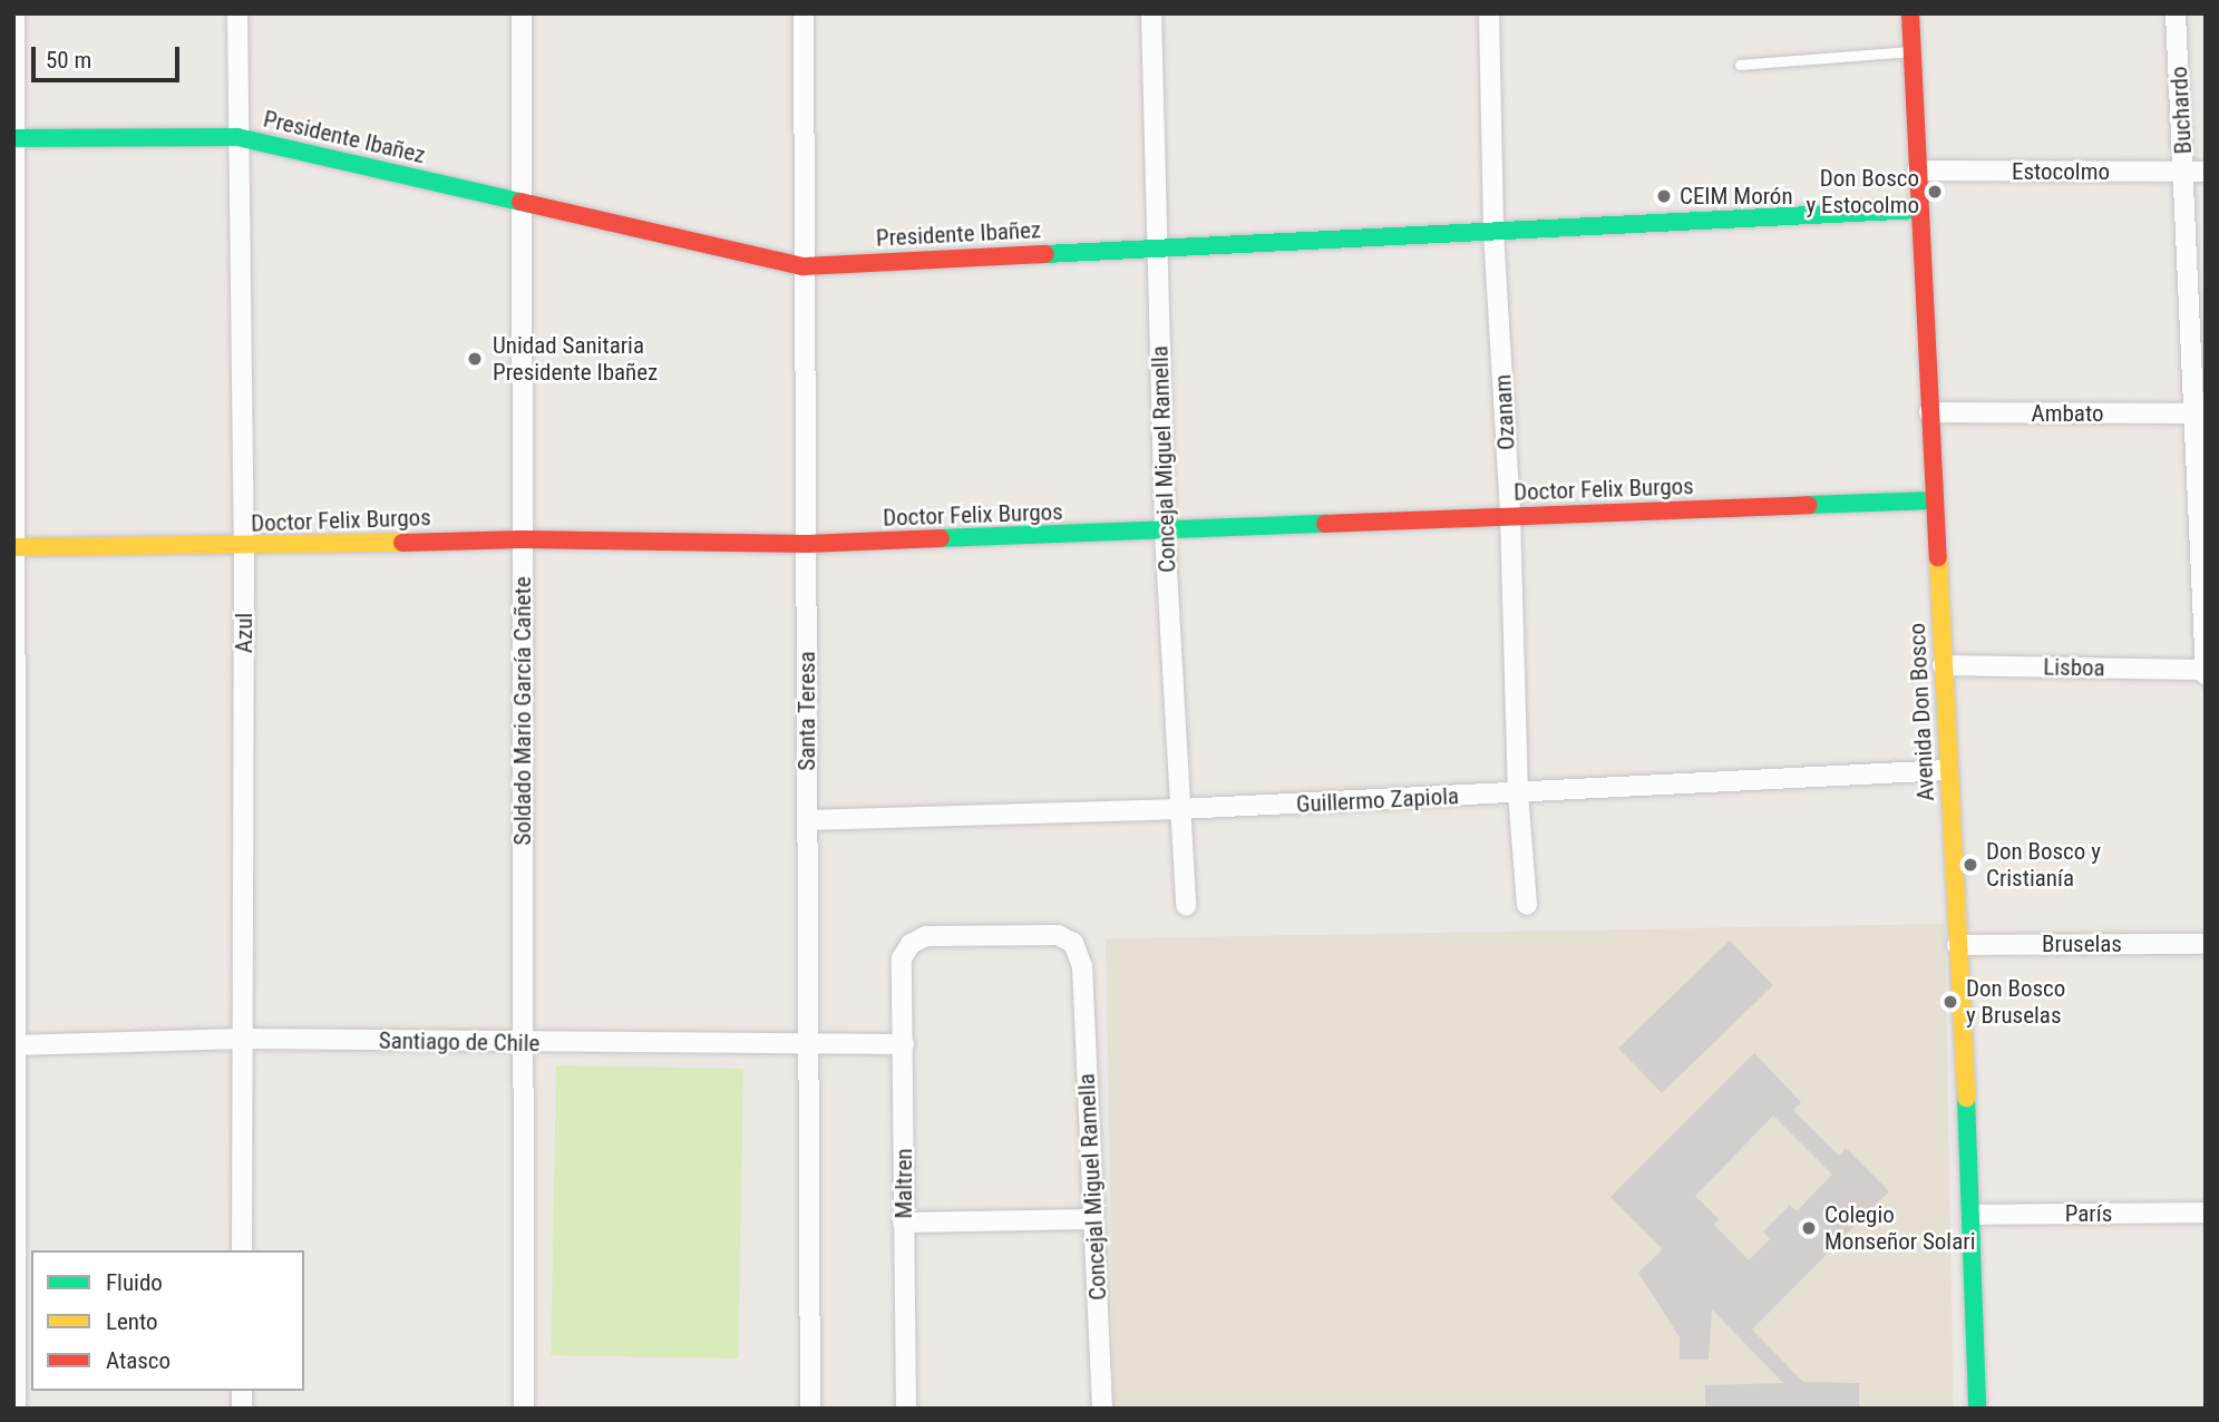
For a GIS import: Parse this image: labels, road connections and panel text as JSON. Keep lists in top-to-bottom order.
{
  "streets": {
    "street": [
      "Buchardo",
      "Presidente Ibañez",
      "Estocolmo",
      "Ozanam",
      "Ambato",
      "Concejal Miguel Ramella",
      "Doctor Felix Burgos",
      "Azul",
      "Lisboa",
      "Soldado Mario García Cañete",
      "Santa Teresa",
      "Avenida Don Bosco",
      "Guillermo Zapiola",
      "Bruselas",
      "Santiago de Chile",
      "Maltren",
      "París"
    ]
  },
  "crossings": [
    ["Buchardo", "Estocolmo"],
    ["Buchardo", "Ambato"],
    ["Buchardo", "Lisboa"],
    ["Presidente Ibañez", "Ozanam"],
    ["Presidente Ibañez", "Concejal Miguel Ramella"],
    ["Presidente Ibañez", "Azul"],
    ["Presidente Ibañez", "Soldado Mario García Cañete"],
    ["Presidente Ibañez", "Santa Teresa"],
    ["Presidente Ibañez", "Avenida Don Bosco"],
    ["Estocolmo", "Avenida Don Bosco"],
    ["Ozanam", "Doctor Felix Burgos"],
    ["Ozanam", "Guillermo Zapiola"],
    ["Ambato", "Avenida Don Bosco"],
    ["Concejal Miguel Ramella", "Doctor Felix Burgos"],
    ["Concejal Miguel Ramella", "Guillermo Zapiola"],
    ["Concejal Miguel Ramella", "Maltren"],
    ["Doctor Felix Burgos", "Azul"],
    ["Doctor Felix Burgos", "Soldado Mario García Cañete"],
    ["Doctor Felix Burgos", "Santa Teresa"],
    ["Doctor Felix Burgos", "Avenida Don Bosco"],
    ["Azul", "Santiago de Chile"],
    ["Lisboa", "Avenida Don Bosco"],
    ["Soldado Mario García Cañete", "Santiago de Chile"],
    ["Santa Teresa", "Guillermo Zapiola"],
    ["Santa Teresa", "Santiago de Chile"],
    ["Avenida Don Bosco", "Guillermo Zapiola"],
    ["Avenida Don Bosco", "Bruselas"],
    ["Avenida Don Bosco", "París"],
    ["Santiago de Chile", "Maltren"]
  ],
  "places": [
    "Don Bosco y Estocolmo",
    "CEIM Morón",
    "Unidad Sanitaria Presidente Ibañez",
    "Don Bosco y Cristianía",
    "Don Bosco y Bruselas",
    "Colegio Monseñor Solari"
  ],
  "legend": ["Fluido", "Lento", "Atasco"],
  "scale_bar": "50 m"
}
